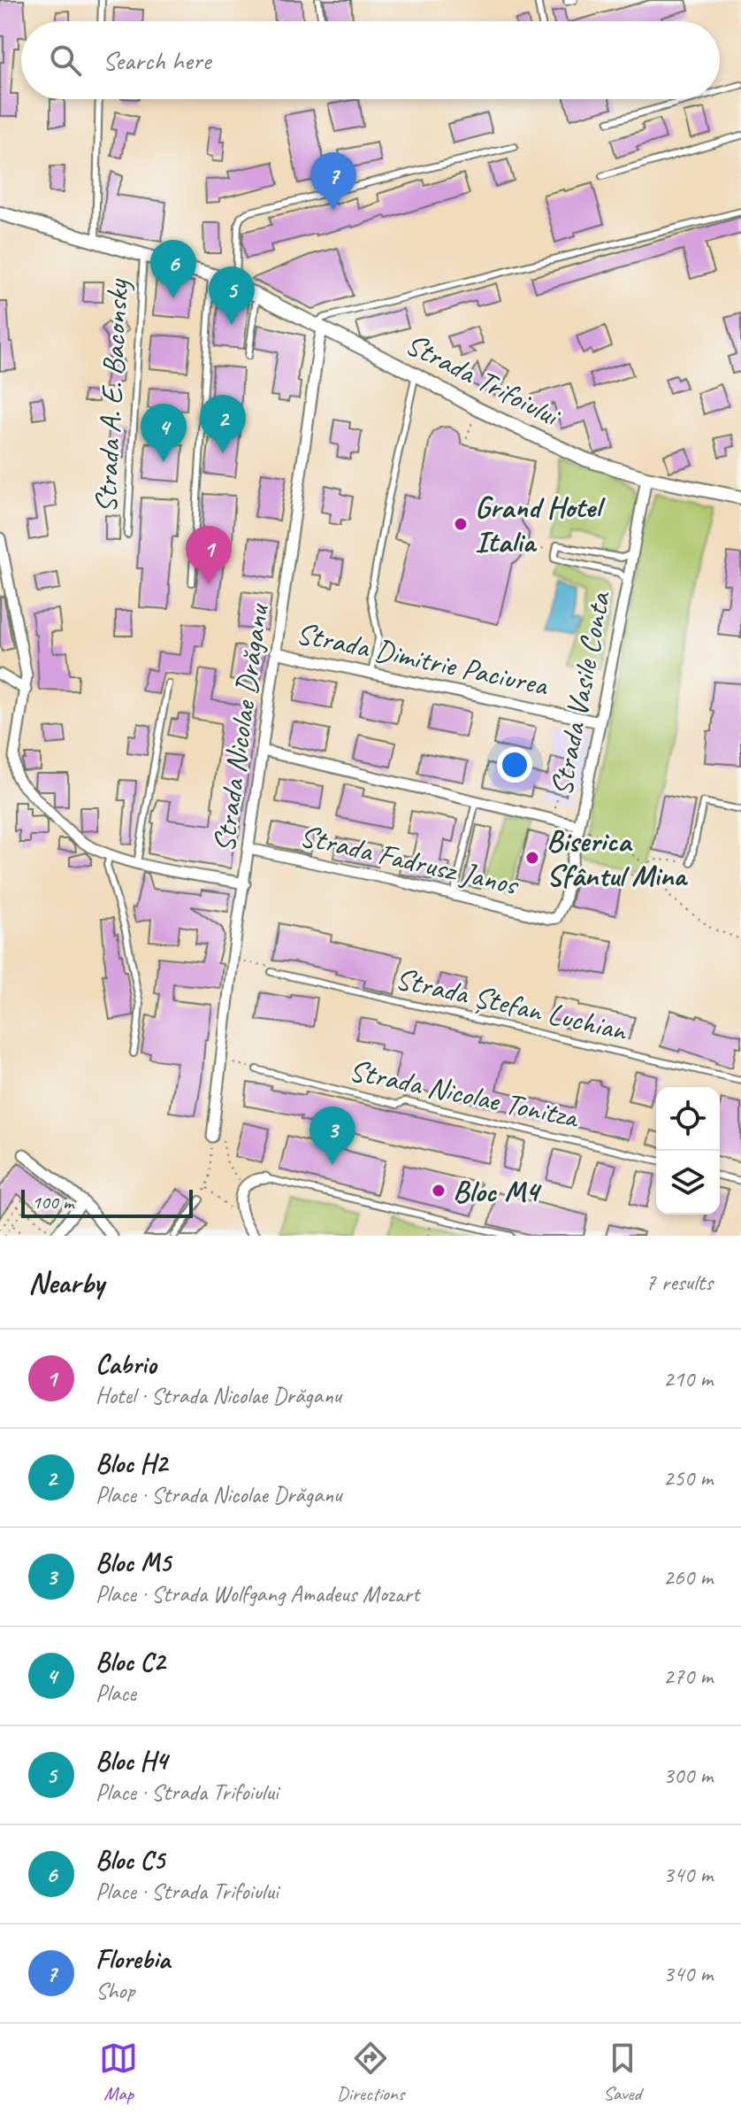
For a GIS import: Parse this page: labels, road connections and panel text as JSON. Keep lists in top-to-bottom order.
{
  "streets": {
    "street": [
      "Strada Trifoiului",
      "Strada Dimitrie Paciurea",
      "Strada Vasile Conta",
      "Strada Nicolae Drăganu",
      "Strada Fadrusz Janos"
    ],
    "lane": ["Strada A. E. Baconsky", "Strada Ștefan Luchian", "Strada Nicolae Tonitza"]
  },
  "crossings": [
    ["Strada Trifoiului", "Strada A. E. Baconsky"],
    ["Strada Trifoiului", "Strada Vasile Conta"],
    ["Strada Trifoiului", "Strada Nicolae Drăganu"],
    ["Strada Dimitrie Paciurea", "Strada Vasile Conta"],
    ["Strada Dimitrie Paciurea", "Strada Nicolae Drăganu"],
    ["Strada Vasile Conta", "Strada Fadrusz Janos"],
    ["Strada Nicolae Drăganu", "Strada Fadrusz Janos"]
  ],
  "places": ["Grand Hotel Italia", "Biserica Sfântul Mina", "Bloc M4"],
  "scale_bar": "100 m",
  "page": {
    "search": "Search here",
    "pins": [
      "7",
      "6",
      "5",
      "2",
      "4",
      "1",
      "3"
    ],
    "scale": "100 m",
    "heading": ["Nearby", "7 results"],
    "list": [
      {
        "mark": "1",
        "name": "Cabrio",
        "note": "Hotel · Strada Nicolae Drăganu",
        "value": "210 m"
      },
      {
        "mark": "2",
        "name": "Bloc H2",
        "note": "Place · Strada Nicolae Drăganu",
        "value": "250 m"
      },
      {
        "mark": "3",
        "name": "Bloc M5",
        "note": "Place · Strada Wolfgang Amadeus Mozart",
        "value": "260 m"
      },
      {
        "mark": "4",
        "name": "Bloc C2",
        "note": "Place",
        "value": "270 m"
      },
      {
        "mark": "5",
        "name": "Bloc H4",
        "note": "Place · Strada Trifoiului",
        "value": "300 m"
      },
      {
        "mark": "6",
        "name": "Bloc C5",
        "note": "Place · Strada Trifoiului",
        "value": "340 m"
      },
      {
        "mark": "7",
        "name": "Florebia",
        "note": "Shop",
        "value": "340 m"
      }
    ],
    "nav": ["Map", "Directions", "Saved"]
  }
}
